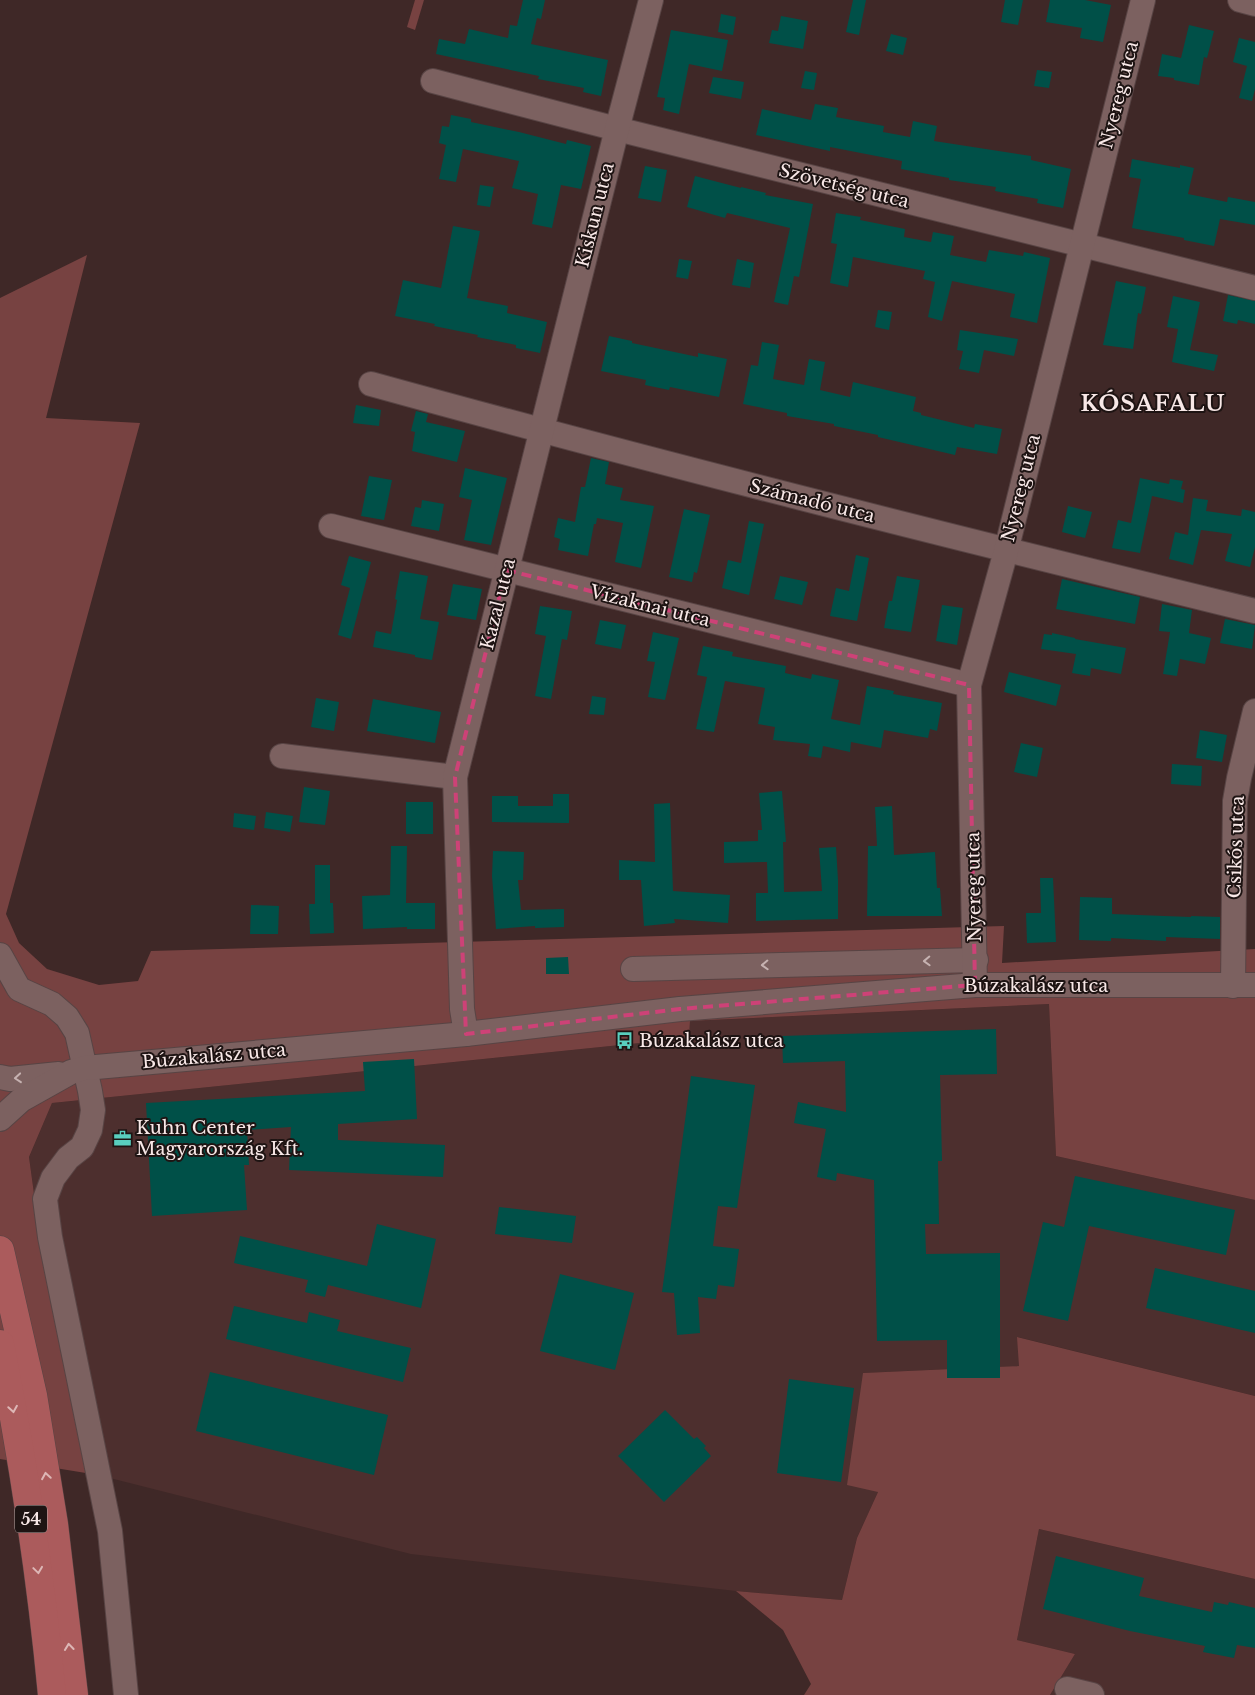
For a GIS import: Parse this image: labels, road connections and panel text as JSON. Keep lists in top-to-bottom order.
{
  "streets": {
    "main road": ["54"],
    "street": [
      "Nyereg utca",
      "Szövetség utca",
      "Kiskun utca",
      "Számadó utca",
      "Kazal utca",
      "Vízaknai utca",
      "Csikós utca",
      "Búzakalász utca"
    ]
  },
  "crossings": [
    ["Nyereg utca", "Szövetség utca"],
    ["Nyereg utca", "Számadó utca"],
    ["Nyereg utca", "Vízaknai utca"],
    ["Nyereg utca", "Búzakalász utca"],
    ["Szövetség utca", "Kiskun utca"],
    ["Kiskun utca", "Számadó utca"],
    ["Kiskun utca", "Kazal utca"],
    ["Számadó utca", "Kazal utca"],
    ["Kazal utca", "Vízaknai utca"],
    ["Kazal utca", "Búzakalász utca"],
    ["Csikós utca", "Búzakalász utca"]
  ],
  "districts": ["KÓSAFALU"],
  "places": {
    "bus stop": ["Búzakalász utca"],
    "office": ["Kuhn Center Magyarország Kft."]
  }
}
